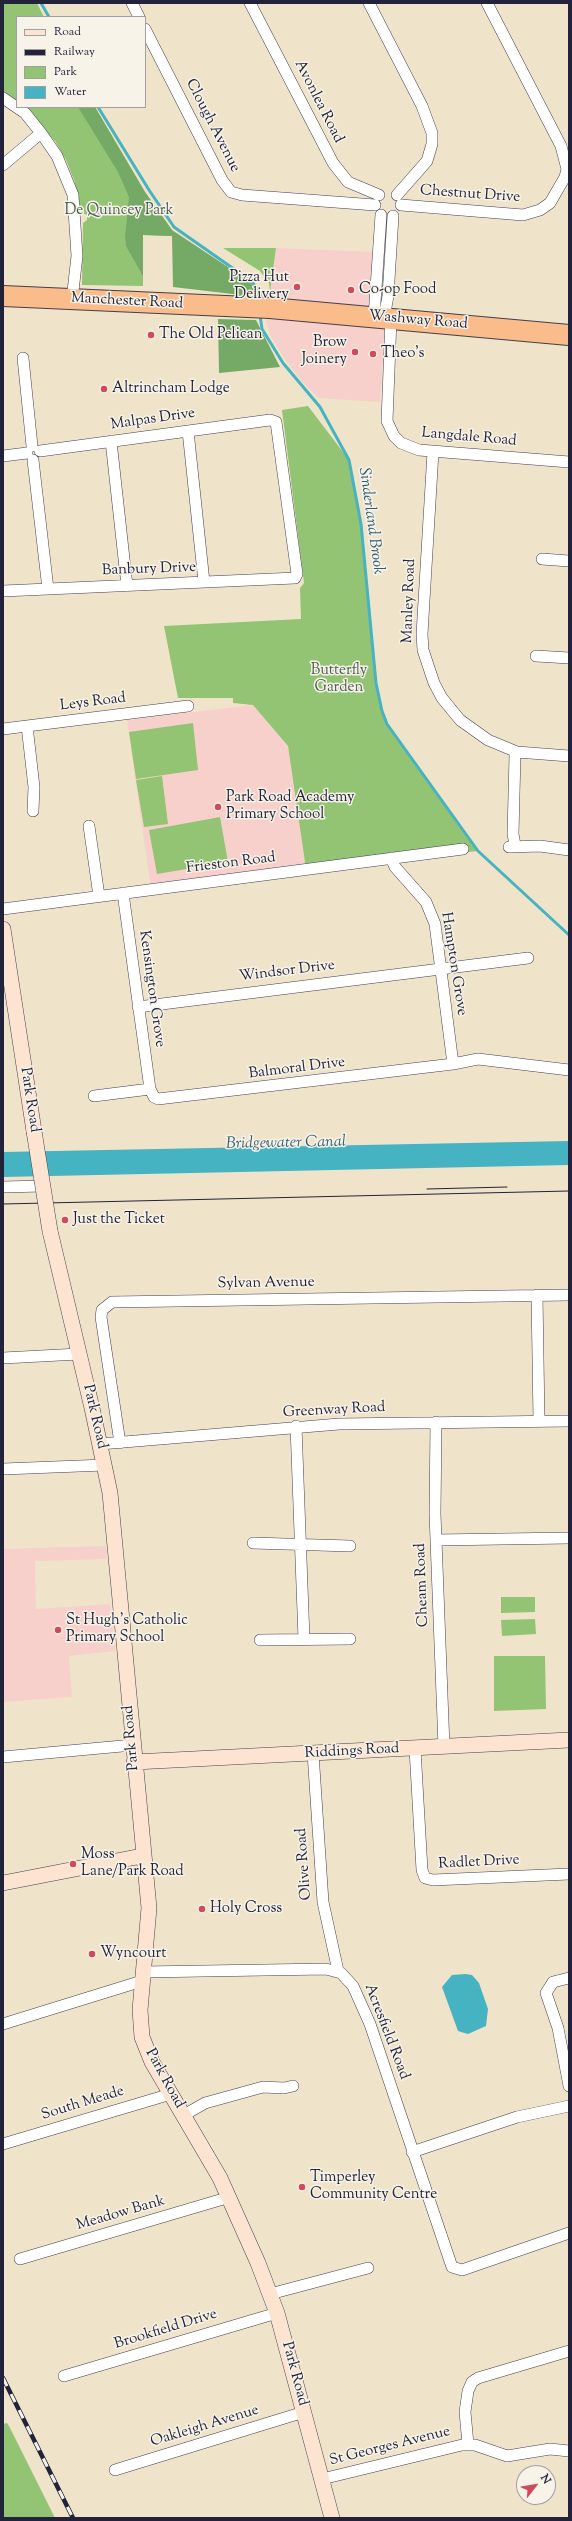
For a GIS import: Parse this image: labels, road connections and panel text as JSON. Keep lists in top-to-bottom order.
{
  "streets": {
    "highway": ["Manchester Road", "Washway Road"],
    "main road": ["Park Road", "Riddings Road"],
    "street": [
      "Avonlea Road",
      "Clough Avenue",
      "Chestnut Drive",
      "Malpas Drive",
      "Langdale Road",
      "Banbury Drive",
      "Manley Road",
      "Leys Road",
      "Frieston Road",
      "Hampton Grove",
      "Windsor Drive",
      "Kensington Grove",
      "Balmoral Drive",
      "Sylvan Avenue",
      "Greenway Road",
      "Cheam Road",
      "Radlet Drive",
      "Olive Road",
      "Acresfield Road",
      "South Meade",
      "Meadow Bank",
      "Brookfield Drive",
      "Oakleigh Avenue",
      "St Georges Avenue"
    ]
  },
  "crossings": [
    ["Avonlea Road", "Clough Avenue"],
    ["Avonlea Road", "Chestnut Drive"],
    ["Clough Avenue", "Chestnut Drive"],
    ["Manchester Road", "Washway Road"],
    ["Washway Road", "Langdale Road"],
    ["Malpas Drive", "Banbury Drive"],
    ["Langdale Road", "Manley Road"],
    ["Frieston Road", "Hampton Grove"],
    ["Frieston Road", "Kensington Grove"],
    ["Hampton Grove", "Windsor Drive"],
    ["Hampton Grove", "Balmoral Drive"],
    ["Windsor Drive", "Kensington Grove"],
    ["Kensington Grove", "Balmoral Drive"],
    ["Park Road", "Greenway Road"],
    ["Park Road", "Riddings Road"],
    ["Park Road", "South Meade"],
    ["Park Road", "Meadow Bank"],
    ["Park Road", "Brookfield Drive"],
    ["Park Road", "Oakleigh Avenue"],
    ["Park Road", "St Georges Avenue"],
    ["Sylvan Avenue", "Greenway Road"],
    ["Greenway Road", "Cheam Road"],
    ["Cheam Road", "Riddings Road"],
    ["Riddings Road", "Radlet Drive"],
    ["Riddings Road", "Olive Road"],
    ["Olive Road", "Acresfield Road"]
  ],
  "water": ["Sinderland Brook", "Bridgewater Canal"],
  "parks": ["De Quincey Park", "Butterfly Garden"],
  "places": [
    "Pizza Hut Delivery",
    "Co-op Food",
    "The Old Pelican",
    "Brow Joinery",
    "Theo's",
    "Altrincham Lodge",
    "Park Road Academy Primary School",
    "Just the Ticket",
    "St Hugh's Catholic Primary School",
    "Moss Lane/Park Road",
    "Holy Cross",
    "Wyncourt",
    "Timperley Community Centre"
  ],
  "legend": [
    "Road",
    "Railway",
    "Park",
    "Water"
  ],
  "north": "top right"
}
